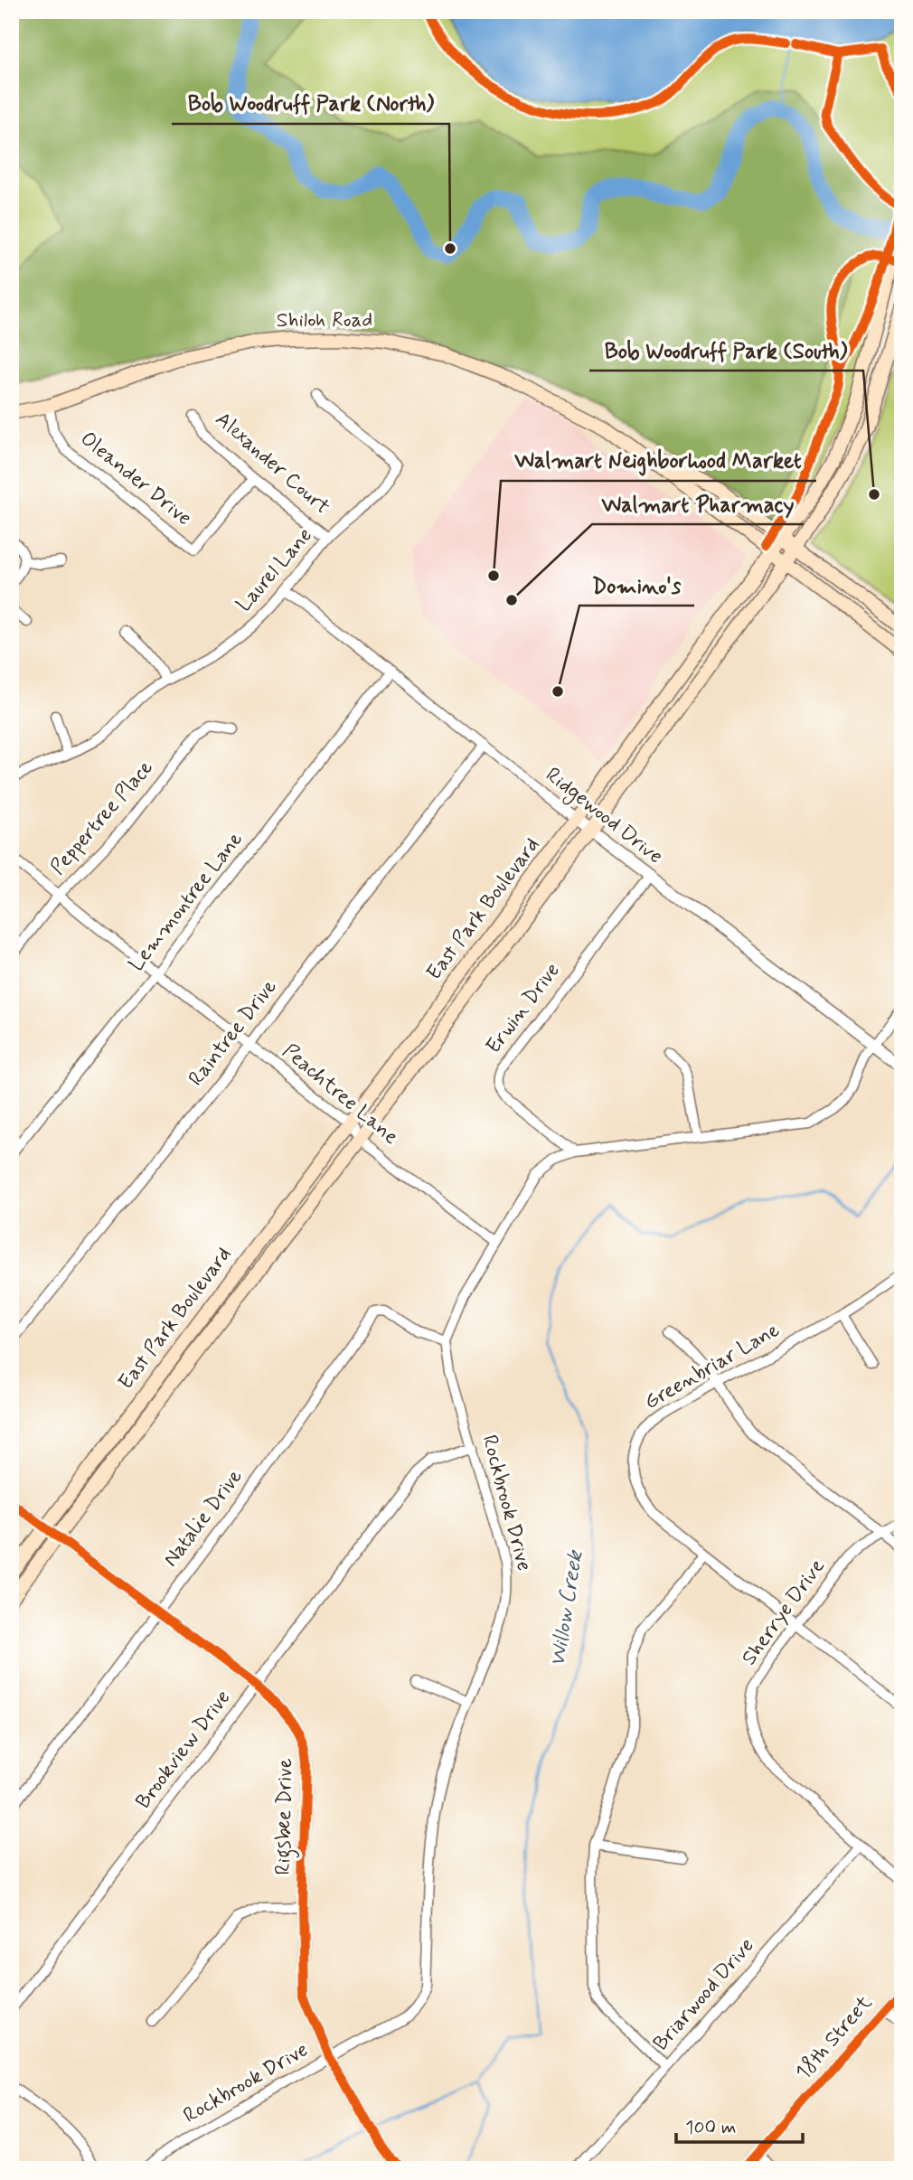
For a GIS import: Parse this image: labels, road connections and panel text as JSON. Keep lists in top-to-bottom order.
{
  "streets": {
    "main road": ["Shiloh Road", "East Park Boulevard"],
    "street": [
      "Alexander Court",
      "Oleander Drive",
      "Laurel Lane",
      "Ridgewood Drive",
      "Peppertree Place",
      "Lemmontree Lane",
      "Erwin Drive",
      "Raintree Drive",
      "Peachtree Lane",
      "Greenbriar Lane",
      "Rockbrook Drive",
      "Natalie Drive",
      "Sherrye Drive",
      "Brookview Drive",
      "Rigsbee Drive",
      "Briarwood Drive",
      "18th Street"
    ]
  },
  "crossings": [
    ["Shiloh Road", "Oleander Drive"],
    ["Shiloh Road", "East Park Boulevard"],
    ["Alexander Court", "Oleander Drive"],
    ["Alexander Court", "Laurel Lane"],
    ["Laurel Lane", "Ridgewood Drive"],
    ["Ridgewood Drive", "Lemmontree Lane"],
    ["Ridgewood Drive", "East Park Boulevard"],
    ["Ridgewood Drive", "Erwin Drive"],
    ["Ridgewood Drive", "Raintree Drive"],
    ["Peppertree Place", "Peachtree Lane"],
    ["Lemmontree Lane", "Peachtree Lane"],
    ["East Park Boulevard", "Peachtree Lane"],
    ["East Park Boulevard", "Rigsbee Drive"],
    ["Raintree Drive", "Peachtree Lane"],
    ["Greenbriar Lane", "Sherrye Drive"],
    ["Rockbrook Drive", "Natalie Drive"],
    ["Rockbrook Drive", "Brookview Drive"],
    ["Rockbrook Drive", "Rigsbee Drive"],
    ["Natalie Drive", "Rigsbee Drive"],
    ["Sherrye Drive", "Briarwood Drive"],
    ["Brookview Drive", "Rigsbee Drive"]
  ],
  "water": ["Willow Creek"],
  "places": [
    "Bob Woodruff Park (North)",
    "Bob Woodruff Park (South)",
    "Walmart Neighborhood Market",
    "Walmart Pharmacy",
    "Domino's"
  ],
  "scale_bar": "100 m"
}
